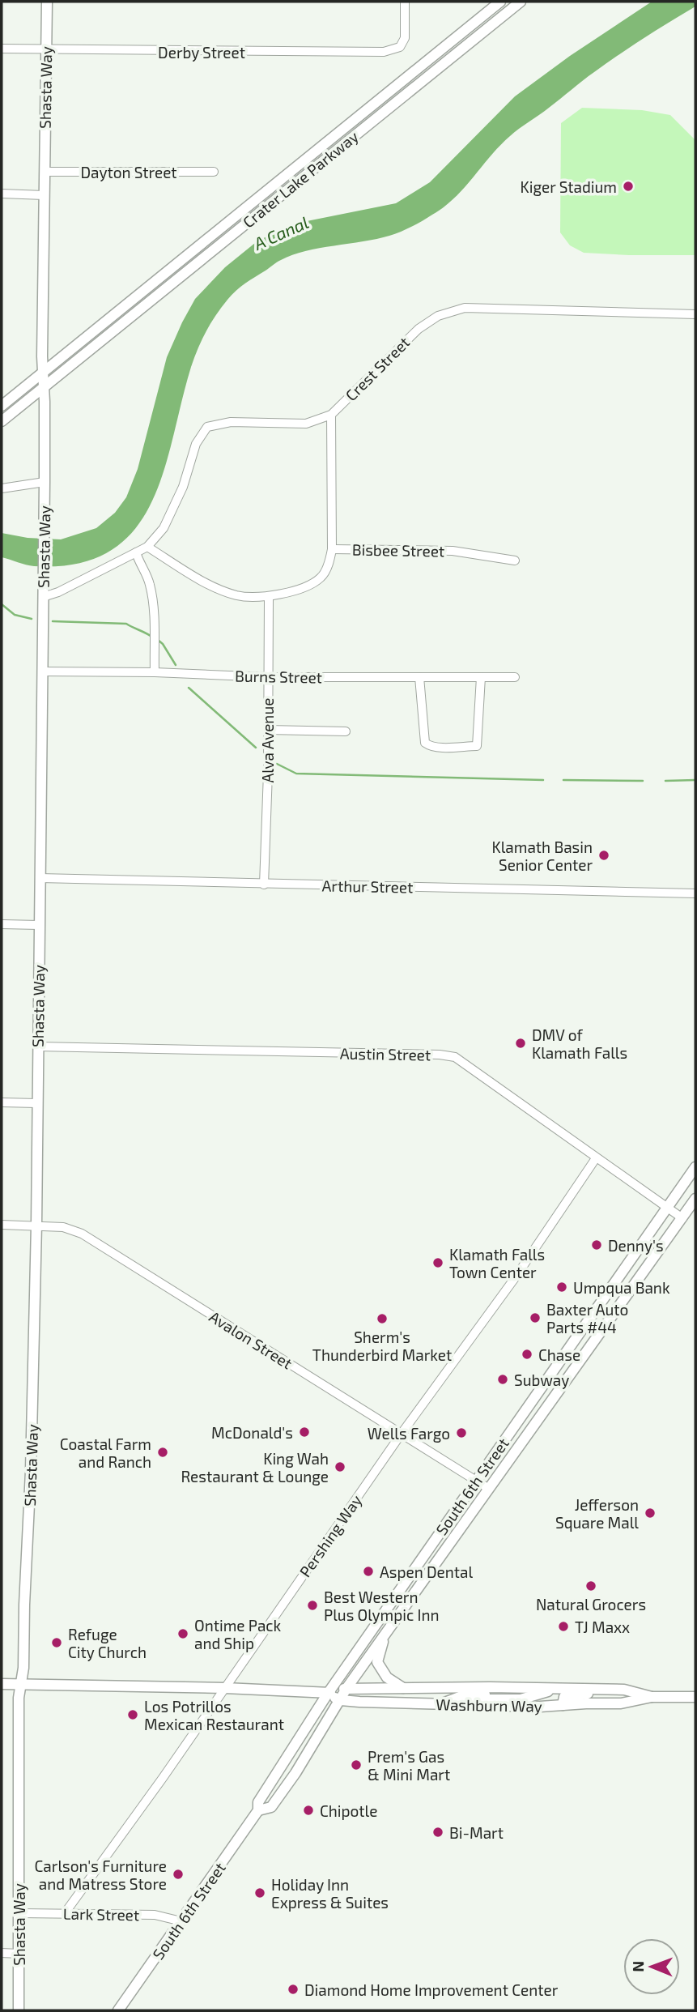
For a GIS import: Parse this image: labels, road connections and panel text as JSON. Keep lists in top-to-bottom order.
{
  "streets": {
    "main road": [
      "Shasta Way",
      "Crater Lake Parkway",
      "South 6th Street",
      "Washburn Way"
    ],
    "street": [
      "Derby Street",
      "Dayton Street",
      "Crest Street",
      "Bisbee Street",
      "Burns Street",
      "Alva Avenue",
      "Arthur Street",
      "Austin Street",
      "Avalon Street",
      "Pershing Way",
      "Lark Street"
    ]
  },
  "crossings": [
    ["Derby Street", "Shasta Way"],
    ["Shasta Way", "Dayton Street"],
    ["Shasta Way", "Crater Lake Parkway"],
    ["Shasta Way", "Crest Street"],
    ["Shasta Way", "Burns Street"],
    ["Shasta Way", "Arthur Street"],
    ["Shasta Way", "Austin Street"],
    ["Shasta Way", "Avalon Street"],
    ["Shasta Way", "Washburn Way"],
    ["Shasta Way", "Lark Street"],
    ["Crest Street", "Bisbee Street"],
    ["Bisbee Street", "Alva Avenue"],
    ["Burns Street", "Alva Avenue"],
    ["Alva Avenue", "Arthur Street"],
    ["Austin Street", "South 6th Street"],
    ["Austin Street", "Pershing Way"],
    ["Avalon Street", "South 6th Street"],
    ["Avalon Street", "Pershing Way"],
    ["South 6th Street", "Washburn Way"],
    ["South 6th Street", "Lark Street"],
    ["Pershing Way", "Washburn Way"],
    ["Pershing Way", "Lark Street"]
  ],
  "water": ["A Canal"],
  "places": [
    "Kiger Stadium",
    "Klamath Basin Senior Center",
    "DMV of Klamath Falls",
    "Denny's",
    "Klamath Falls Town Center",
    "Umpqua Bank",
    "Baxter Auto Parts #44",
    "Sherm's Thunderbird Market",
    "Chase",
    "Subway",
    "McDonald's",
    "Wells Fargo",
    "Coastal Farm and Ranch",
    "King Wah Restaurant & Lounge",
    "Jefferson Square Mall",
    "Aspen Dental",
    "Natural Grocers",
    "Best Western Plus Olympic Inn",
    "TJ Maxx",
    "Ontime Pack and Ship",
    "Refuge City Church",
    "Los Potrillos Mexican Restaurant",
    "Prem's Gas & Mini Mart",
    "Chipotle",
    "Bi-Mart",
    "Carlson's Furniture and Matress Store",
    "Holiday Inn Express & Suites",
    "Diamond Home Improvement Center"
  ],
  "north": "left"
}
